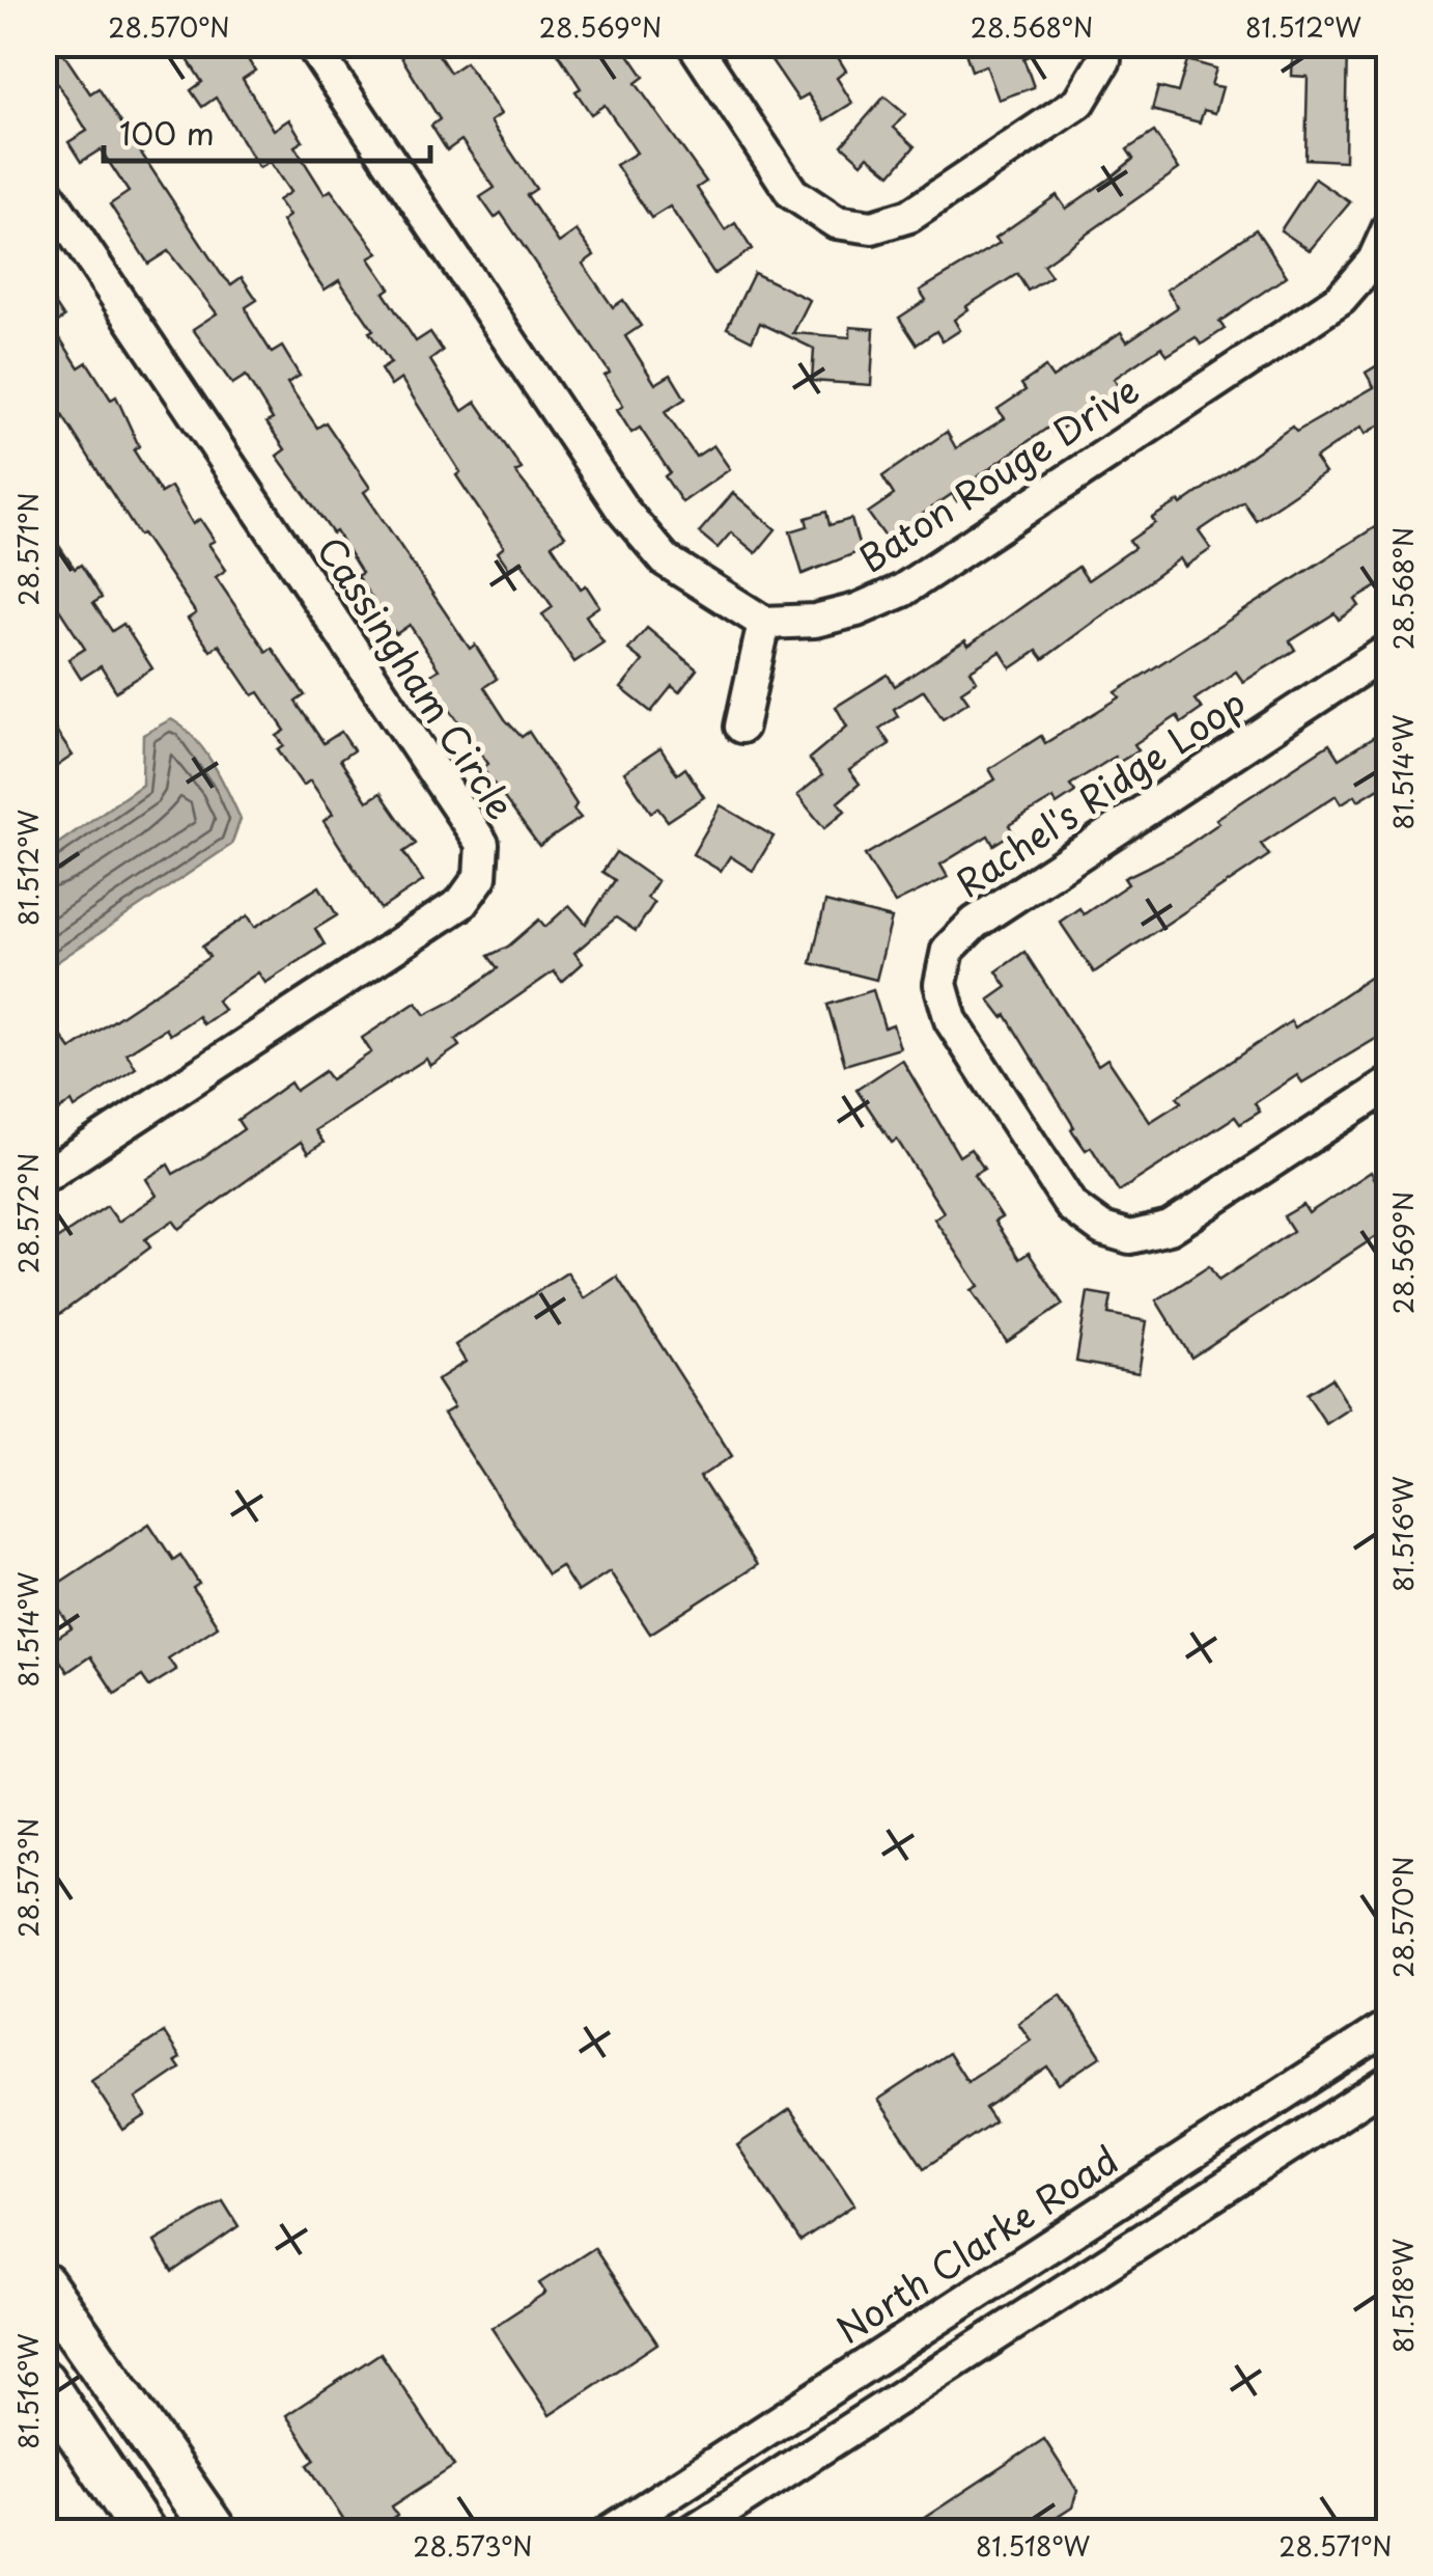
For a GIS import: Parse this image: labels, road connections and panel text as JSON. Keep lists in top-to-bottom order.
{
  "streets": {
    "street": [
      "Baton Rouge Drive",
      "Cassingham Circle",
      "Rachel's Ridge Loop",
      "North Clarke Road"
    ]
  },
  "scale_bar": "100 m",
  "coordinates": [
    "28.570°N",
    "28.569°N",
    "28.568°N",
    "81.512°W",
    "28.571°N",
    "81.514°W",
    "28.572°N",
    "81.516°W",
    "28.573°N",
    "81.518°W"
  ]
}
